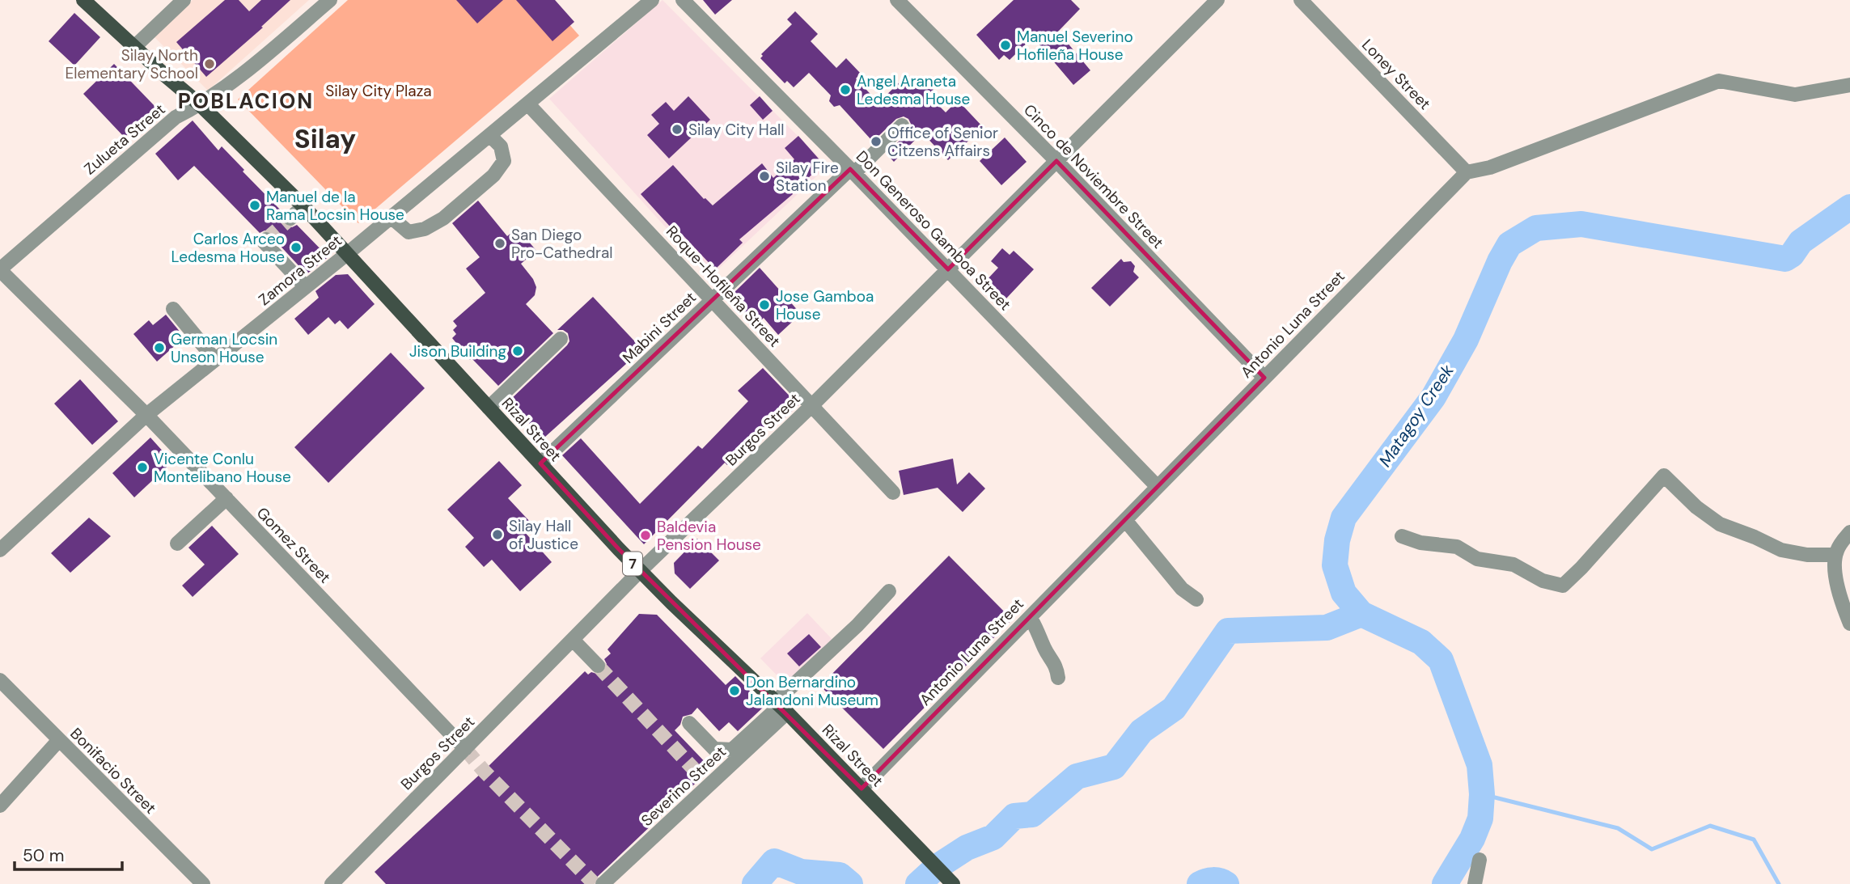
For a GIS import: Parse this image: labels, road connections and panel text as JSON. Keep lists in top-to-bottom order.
{
  "streets": {
    "main road": ["Rizal Street", "7"],
    "street": [
      "Loney Street",
      "Zulueta Street",
      "Cinco de Noviembre Street",
      "Don Generoso Gamboa Street",
      "Zamora Street",
      "Roque-Hofileña Street",
      "Antonio Luna Street",
      "Mabini Street",
      "Burgos Street",
      "Gomez Street",
      "Bonifacio Street",
      "Severino Street"
    ]
  },
  "crossings": [
    ["Loney Street", "Antonio Luna Street"],
    ["Zulueta Street", "Rizal Street"],
    ["Zulueta Street", "Gomez Street"],
    ["Cinco de Noviembre Street", "Antonio Luna Street"],
    ["Cinco de Noviembre Street", "Burgos Street"],
    ["Don Generoso Gamboa Street", "Antonio Luna Street"],
    ["Don Generoso Gamboa Street", "Mabini Street"],
    ["Don Generoso Gamboa Street", "Burgos Street"],
    ["Zamora Street", "Roque-Hofileña Street"],
    ["Zamora Street", "Rizal Street"],
    ["Zamora Street", "Gomez Street"],
    ["Roque-Hofileña Street", "Mabini Street"],
    ["Roque-Hofileña Street", "Burgos Street"],
    ["Antonio Luna Street", "Rizal Street"],
    ["Mabini Street", "Rizal Street"],
    ["Rizal Street", "Burgos Street"],
    ["Rizal Street", "Severino Street"],
    ["Burgos Street", "Gomez Street"]
  ],
  "districts": ["POBLACION", "Silay"],
  "water": ["Matagoy Creek"],
  "parks": ["Silay City Plaza"],
  "places": [
    "Manuel Severino Hofileña House",
    "Silay North Elementary School",
    "Angel Araneta Ledesma House",
    "Silay City Hall",
    "Office of Senior Citzens Affairs",
    "Silay Fire Station",
    "Manuel de la Rama Locsin House",
    "San Diego Pro-Cathedral",
    "Carlos Arceo Ledesma House",
    "Jose Gamboa House",
    "German Locsin Unson House",
    "Jison Building",
    "Vicente Conlu Montelibano House",
    "Silay Hall of Justice",
    "Baldevia Pension House",
    "Don Bernardino Jalandoni Museum"
  ],
  "scale_bar": "50 m"
}
